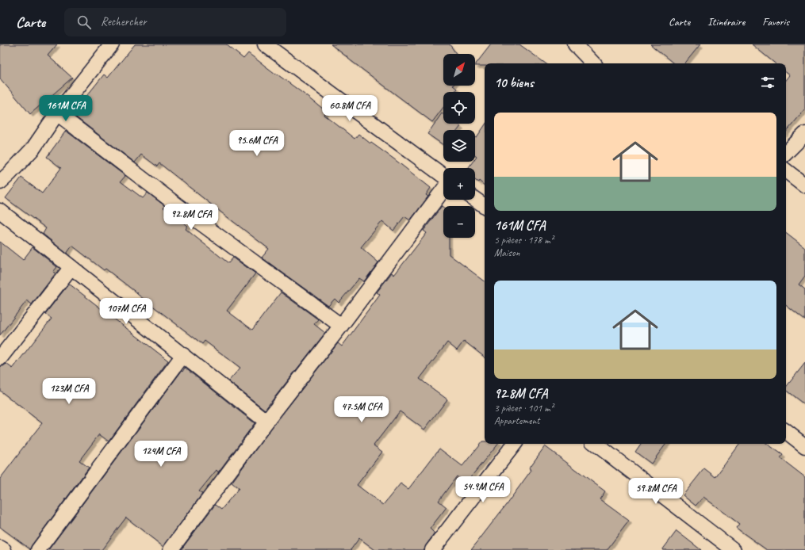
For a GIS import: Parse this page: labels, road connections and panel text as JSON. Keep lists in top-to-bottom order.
{
  "north": "top right",
  "page": {
    "header": "Carte",
    "search": "Rechercher",
    "nav": ["Carte", "Itinéraire", "Favoris"],
    "map_buttons": ["+", "−"],
    "heading": "10 biens",
    "price": [
      "161M CFA",
      "60.8M CFA",
      "95.6M CFA",
      "92.8M CFA",
      "107M CFA",
      "123M CFA",
      "47.5M CFA",
      "124M CFA",
      "54.9M CFA",
      "59.8M CFA"
    ],
    "list": [
      {
        "name": "161M CFA",
        "note": "5 pièces · 178 m² · Maison"
      },
      {
        "name": "92.8M CFA",
        "note": "3 pièces · 101 m² · Appartement"
      }
    ]
  }
}
